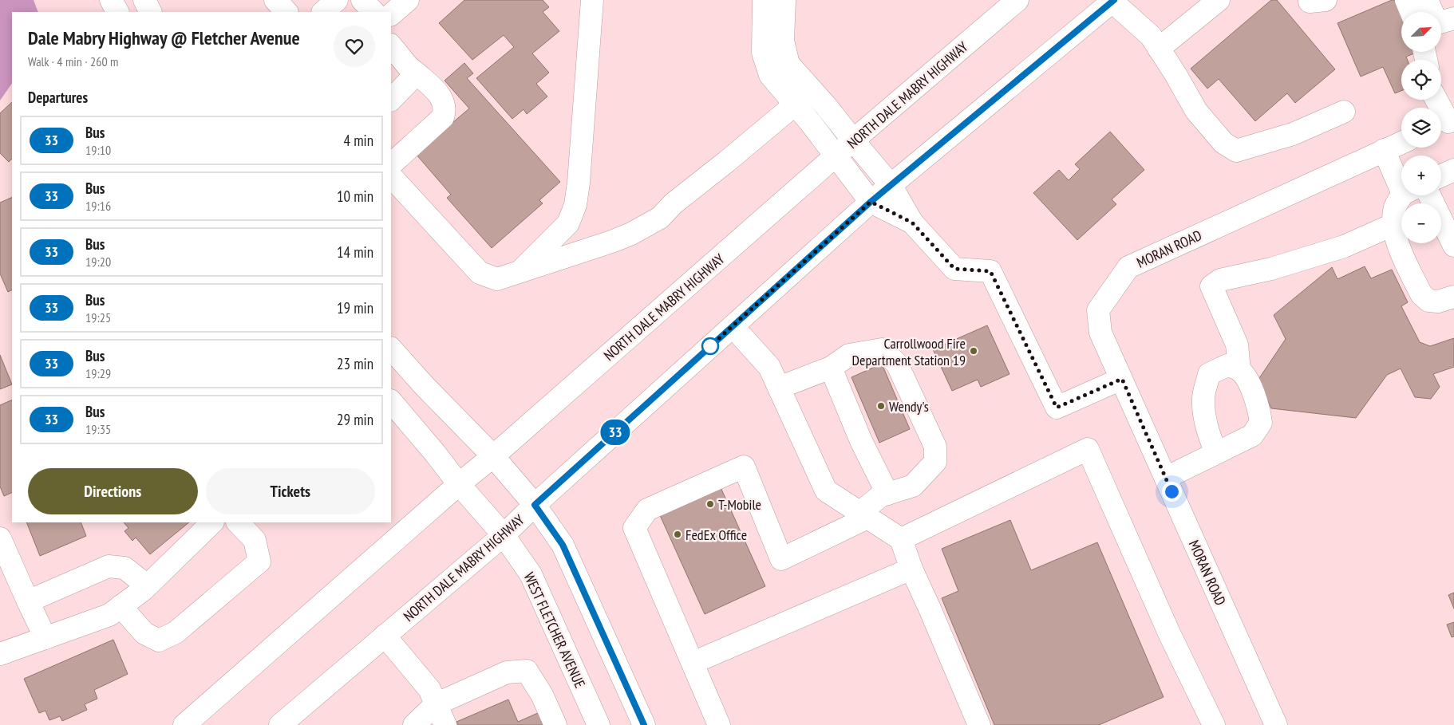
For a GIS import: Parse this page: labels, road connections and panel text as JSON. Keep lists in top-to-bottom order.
{
  "streets": {
    "main road": ["NORTH DALE MABRY HIGHWAY", "MORAN ROAD", "WEST FLETCHER AVENUE"]
  },
  "crossings": [
    ["NORTH DALE MABRY HIGHWAY", "WEST FLETCHER AVENUE"]
  ],
  "places": [
    "Carrollwood Fire Department Station 19",
    "Wendy's",
    "T-Mobile",
    "FedEx Office"
  ],
  "lines": ["bus line 33"],
  "north": "top right",
  "page": {
    "on_map": "33",
    "map_buttons": ["+", "−"],
    "heading": [
      ["Dale Mabry Highway @ Fletcher Avenue", "Walk · 4 min · 260 m"],
      "Departures"
    ],
    "list": [
      {
        "mark": "33",
        "name": "Bus",
        "note": "19:10",
        "value": "4 min"
      },
      {
        "mark": "33",
        "name": "Bus",
        "note": "19:16",
        "value": "10 min"
      },
      {
        "mark": "33",
        "name": "Bus",
        "note": "19:20",
        "value": "14 min"
      },
      {
        "mark": "33",
        "name": "Bus",
        "note": "19:25",
        "value": "19 min"
      },
      {
        "mark": "33",
        "name": "Bus",
        "note": "19:29",
        "value": "23 min"
      },
      {
        "mark": "33",
        "name": "Bus",
        "note": "19:35",
        "value": "29 min"
      }
    ],
    "buttons": ["Directions", "Tickets"]
  }
}
